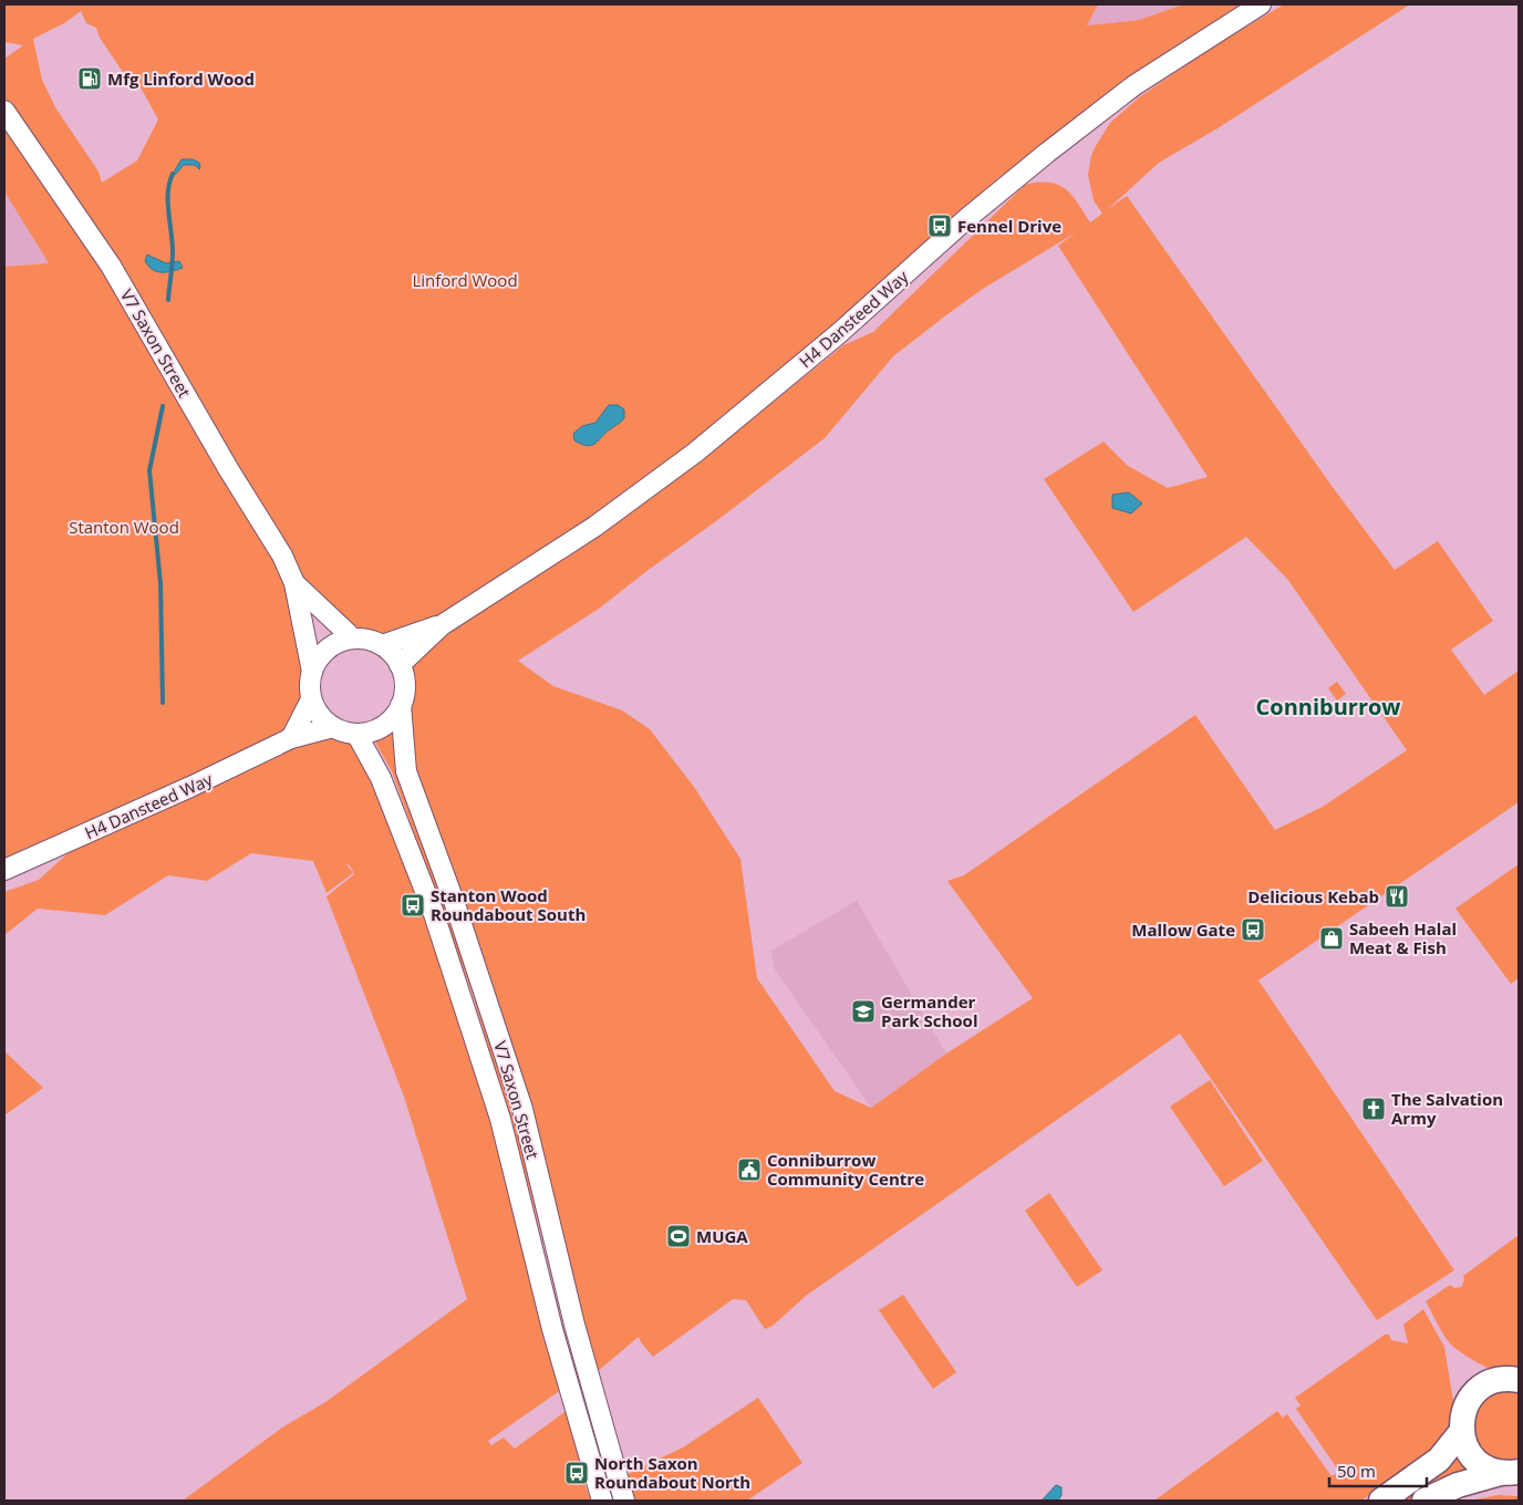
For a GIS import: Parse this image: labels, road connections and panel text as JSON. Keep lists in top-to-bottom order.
{
  "streets": {
    "street": ["H4 Dansteed Way", "V7 Saxon Street"]
  },
  "crossings": [
    ["H4 Dansteed Way", "V7 Saxon Street"]
  ],
  "districts": ["Conniburrow"],
  "parks": ["Linford Wood", "Stanton Wood"],
  "places": {
    "fuel station": ["Mfg Linford Wood"],
    "bus stop": [
      "Fennel Drive",
      "Stanton Wood Roundabout South",
      "Mallow Gate",
      "North Saxon Roundabout North"
    ],
    "restaurant": ["Delicious Kebab"],
    "shop": ["Sabeeh Halal Meat & Fish"],
    "school or university": ["Germander Park School"],
    "church": ["The Salvation Army"],
    "public building": ["Conniburrow Community Centre"],
    "sports": ["MUGA"]
  },
  "scale_bar": "50 m"
}
